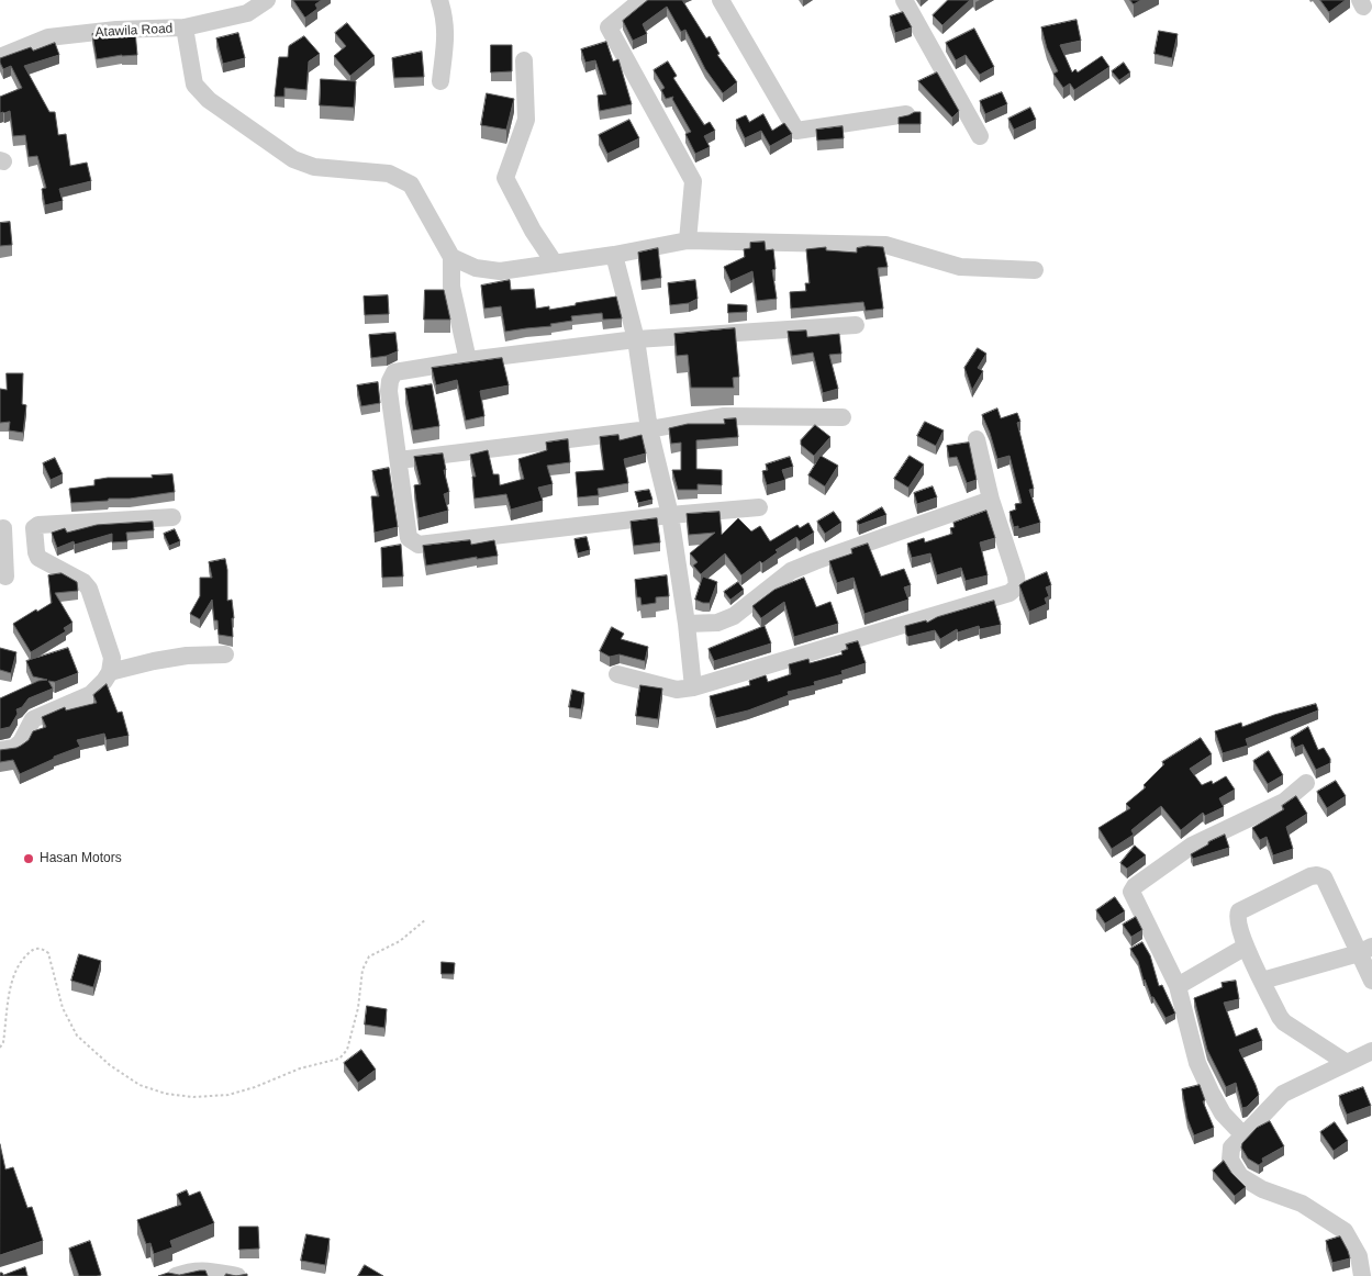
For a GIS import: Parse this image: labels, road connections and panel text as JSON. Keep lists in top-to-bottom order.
{
  "streets": {
    "street": ["Atawila Road"]
  },
  "places": ["Hasan Motors"]
}
